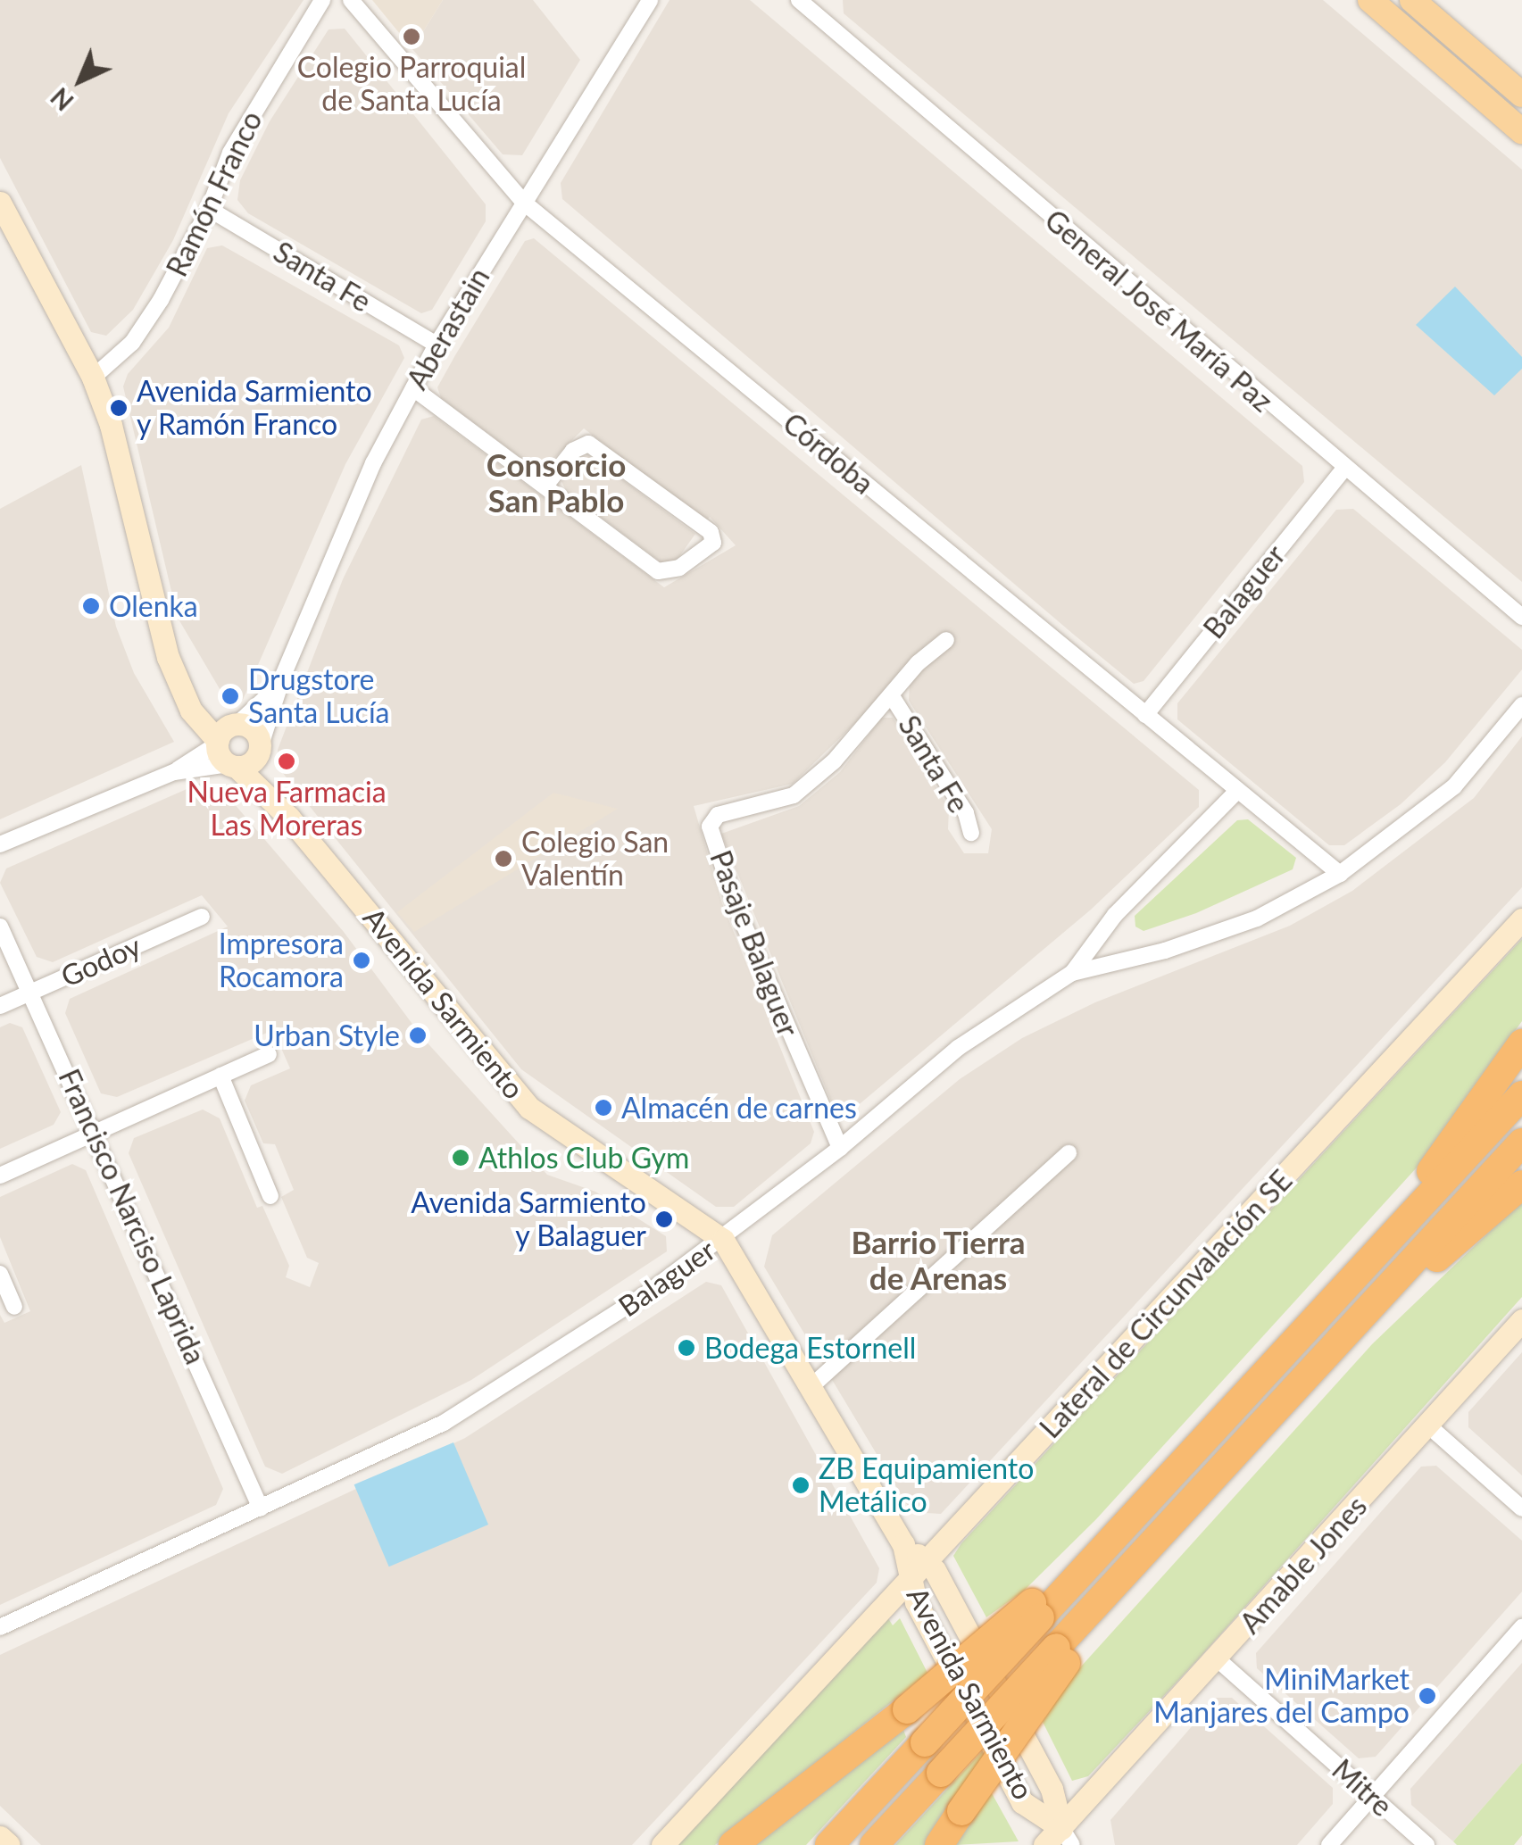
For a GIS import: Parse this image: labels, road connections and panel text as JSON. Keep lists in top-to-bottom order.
{
  "streets": {
    "street": [
      "Ramón Franco",
      "Santa Fe",
      "General José María Paz",
      "Aberastain",
      "Córdoba",
      "Balaguer",
      "Pasaje Balaguer",
      "Godoy",
      "Avenida Sarmiento",
      "Francisco Narciso Laprida",
      "Lateral de Circunvalación SE",
      "Amable Jones",
      "Mitre"
    ]
  },
  "crossings": [
    ["Ramón Franco", "Santa Fe"],
    ["Santa Fe", "Aberastain"],
    ["Santa Fe", "Pasaje Balaguer"],
    ["General José María Paz", "Balaguer"],
    ["Aberastain", "Córdoba"],
    ["Aberastain", "Avenida Sarmiento"],
    ["Córdoba", "Balaguer"],
    ["Balaguer", "Pasaje Balaguer"],
    ["Balaguer", "Avenida Sarmiento"],
    ["Balaguer", "Francisco Narciso Laprida"],
    ["Godoy", "Francisco Narciso Laprida"],
    ["Avenida Sarmiento", "Lateral de Circunvalación SE"],
    ["Avenida Sarmiento", "Amable Jones"],
    ["Amable Jones", "Mitre"]
  ],
  "districts": ["Consorcio San Pablo", "Barrio Tierra de Arenas"],
  "places": [
    "Colegio Parroquial de Santa Lucía",
    "Avenida Sarmiento y Ramón Franco",
    "Olenka",
    "Drugstore Santa Lucía",
    "Nueva Farmacia Las Moreras",
    "Colegio San Valentín",
    "Impresora Rocamora",
    "Urban Style",
    "Almacén de carnes",
    "Athlos Club Gym",
    "Avenida Sarmiento y Balaguer",
    "Bodega Estornell",
    "ZB Equipamiento Metálico",
    "MiniMarket Manjares del Campo"
  ],
  "north": "bottom left"
}
